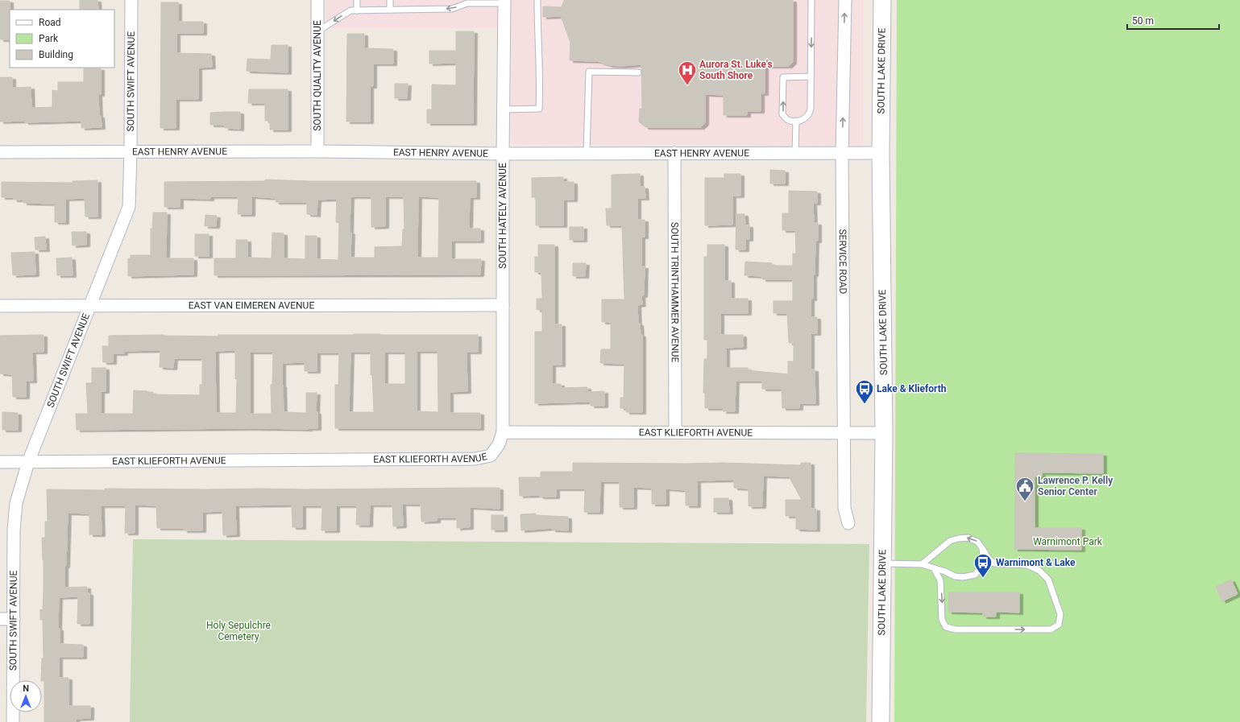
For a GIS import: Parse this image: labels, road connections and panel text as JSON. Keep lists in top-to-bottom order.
{
  "streets": {
    "main road": ["SOUTH LAKE DRIVE"],
    "street": [
      "SOUTH QUALITY AVENUE",
      "SOUTH SWIFT AVENUE",
      "EAST HENRY AVENUE",
      "SOUTH HATELY AVENUE",
      "SERVICE ROAD",
      "SOUTH TRINTHAMMER AVENUE",
      "EAST VAN EIMEREN AVENUE",
      "EAST KLIEFORTH AVENUE"
    ]
  },
  "crossings": [
    ["SOUTH LAKE DRIVE", "EAST HENRY AVENUE"],
    ["SOUTH LAKE DRIVE", "EAST KLIEFORTH AVENUE"],
    ["SOUTH QUALITY AVENUE", "EAST HENRY AVENUE"],
    ["SOUTH SWIFT AVENUE", "EAST HENRY AVENUE"],
    ["SOUTH SWIFT AVENUE", "EAST VAN EIMEREN AVENUE"],
    ["SOUTH SWIFT AVENUE", "EAST KLIEFORTH AVENUE"],
    ["EAST HENRY AVENUE", "SOUTH HATELY AVENUE"],
    ["EAST HENRY AVENUE", "SERVICE ROAD"],
    ["EAST HENRY AVENUE", "SOUTH TRINTHAMMER AVENUE"],
    ["SOUTH HATELY AVENUE", "EAST VAN EIMEREN AVENUE"],
    ["SOUTH HATELY AVENUE", "EAST KLIEFORTH AVENUE"],
    ["SERVICE ROAD", "EAST KLIEFORTH AVENUE"],
    ["SOUTH TRINTHAMMER AVENUE", "EAST KLIEFORTH AVENUE"]
  ],
  "parks": ["Warnimont Park", "Holy Sepulchre Cemetery"],
  "places": {
    "hospital": ["Aurora St. Luke's South Shore"],
    "bus stop": ["Lake & Klieforth", "Warnimont & Lake"],
    "public building": ["Lawrence P. Kelly Senior Center"]
  },
  "legend": ["Road", "Park", "Building"],
  "scale_bar": "50 m",
  "north": "top"
}
